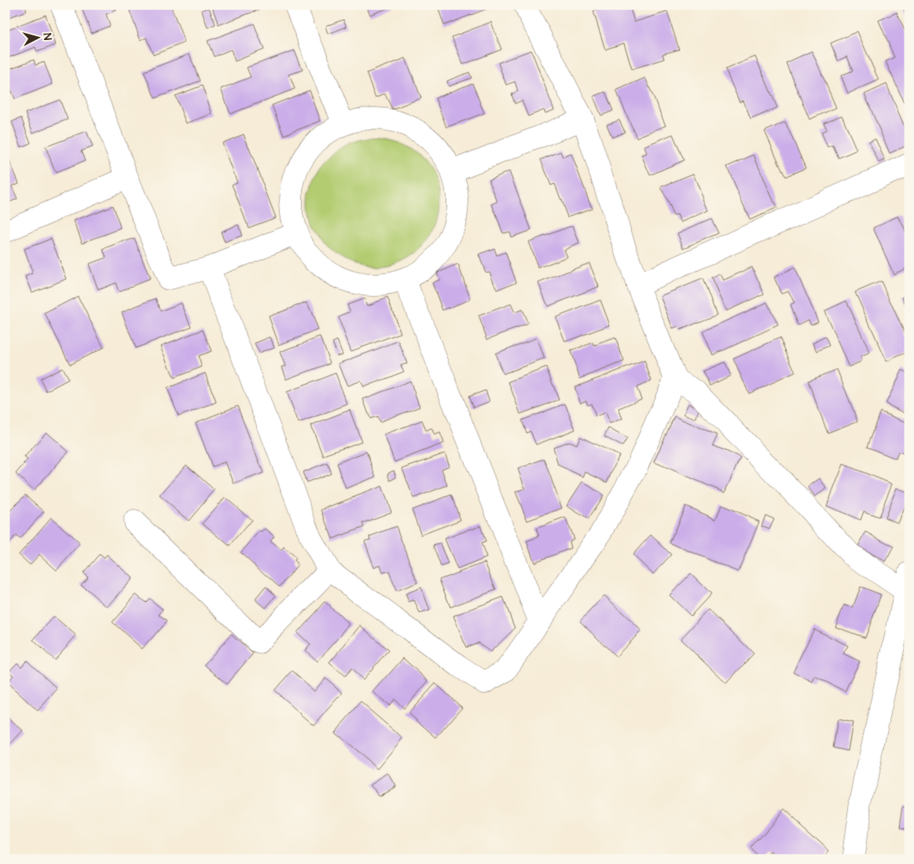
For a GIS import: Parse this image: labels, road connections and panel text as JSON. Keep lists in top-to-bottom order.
{
  "north": "right"
}
